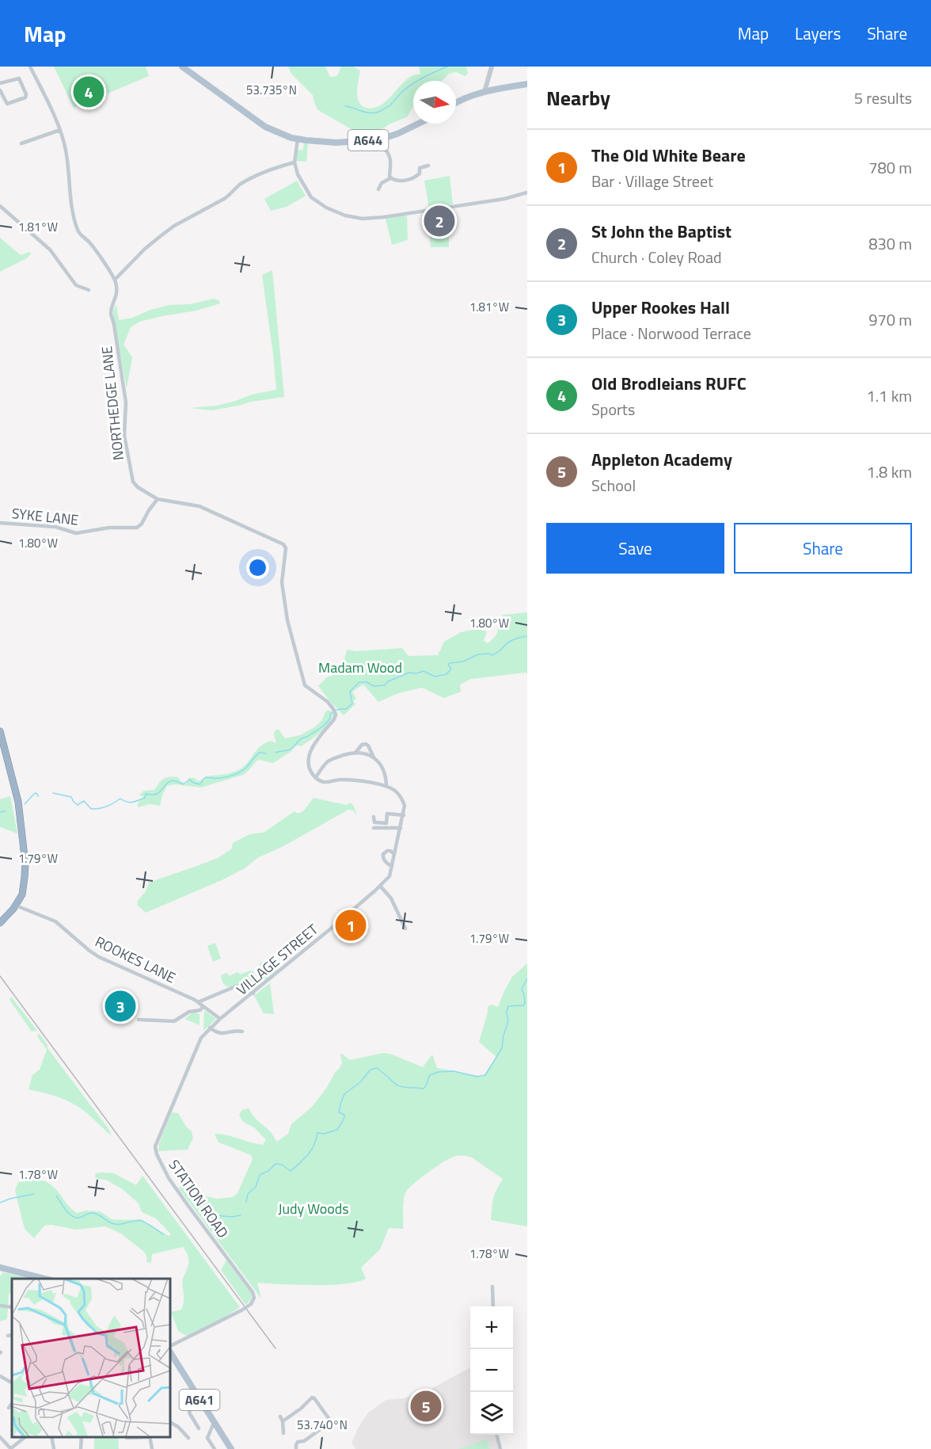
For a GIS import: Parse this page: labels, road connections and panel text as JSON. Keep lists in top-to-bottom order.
{
  "streets": {
    "main road": ["A644", "A641"],
    "street": [
      "NORTHEDGE LANE",
      "SYKE LANE",
      "ROOKES LANE",
      "VILLAGE STREET",
      "STATION ROAD"
    ]
  },
  "crossings": [
    ["NORTHEDGE LANE", "SYKE LANE"],
    ["ROOKES LANE", "VILLAGE STREET"],
    ["ROOKES LANE", "STATION ROAD"],
    ["VILLAGE STREET", "STATION ROAD"]
  ],
  "parks": ["Madam Wood", "Judy Woods"],
  "north": "right",
  "page": {
    "header": "Map",
    "nav": ["Map", "Layers", "Share"],
    "heading": ["Nearby", "5 results"],
    "pins": [
      "4",
      "2",
      "1",
      "3",
      "5"
    ],
    "list": [
      {
        "mark": "1",
        "name": "The Old White Beare",
        "note": "Bar · Village Street",
        "value": "780 m"
      },
      {
        "mark": "2",
        "name": "St John the Baptist",
        "note": "Church · Coley Road",
        "value": "830 m"
      },
      {
        "mark": "3",
        "name": "Upper Rookes Hall",
        "note": "Place · Norwood Terrace",
        "value": "970 m"
      },
      {
        "mark": "4",
        "name": "Old Brodleians RUFC",
        "note": "Sports",
        "value": "1.1 km"
      },
      {
        "mark": "5",
        "name": "Appleton Academy",
        "note": "School",
        "value": "1.8 km"
      }
    ],
    "buttons": ["Save", "Share"],
    "map_buttons": ["+", "−"]
  },
  "coordinates": [
    "53.735°N",
    "1.81°W",
    "1.80°W",
    "1.79°W",
    "1.78°W",
    "53.740°N"
  ]
}
